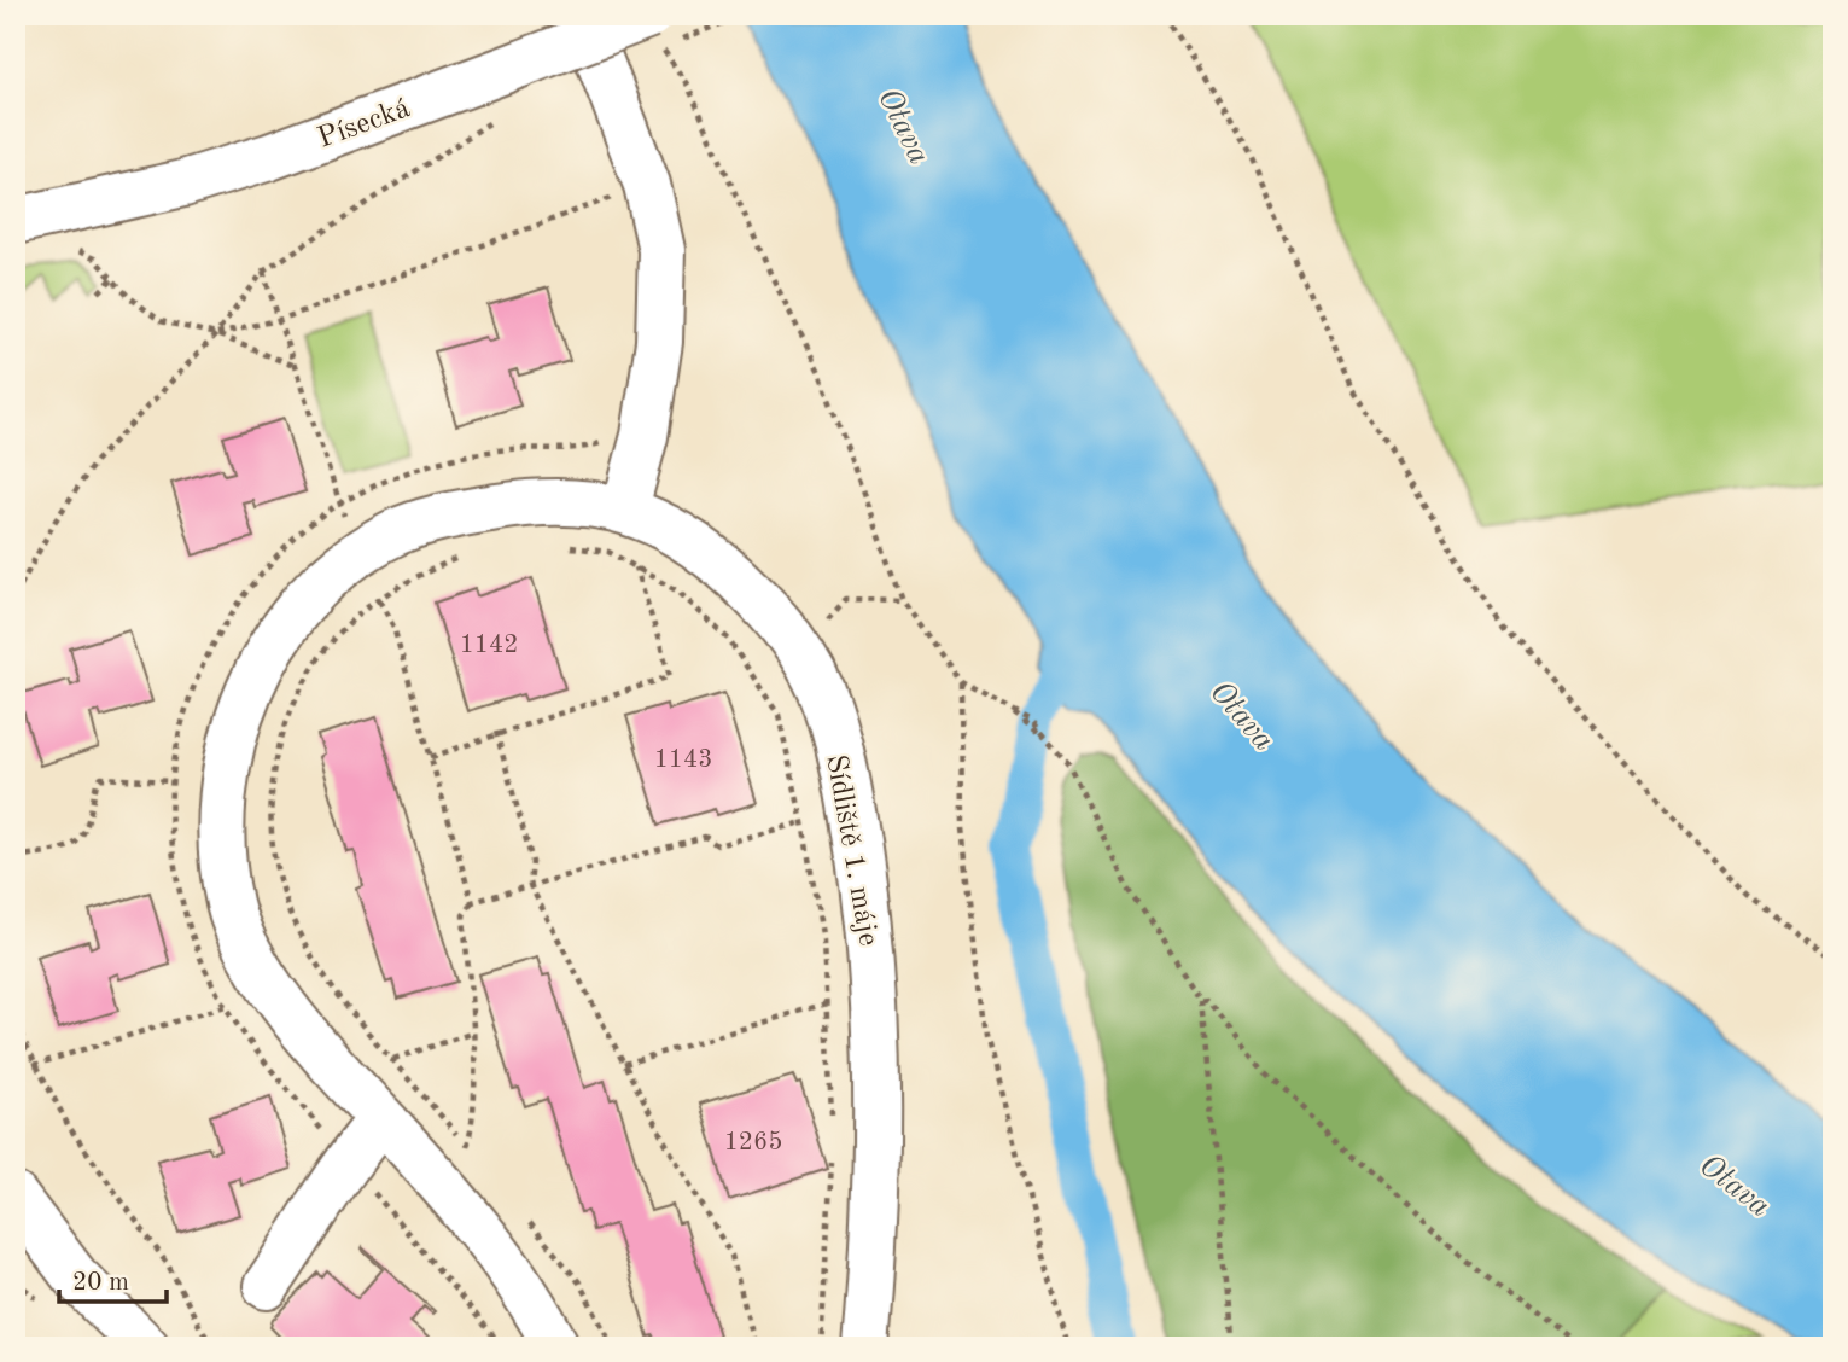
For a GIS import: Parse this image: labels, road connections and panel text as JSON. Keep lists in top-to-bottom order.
{
  "streets": {
    "street": ["Písecká", "Sídliště 1. máje"]
  },
  "water": ["Otava"],
  "house_numbers": ["1142", "1143", "1265"],
  "scale_bar": "20 m"
}
